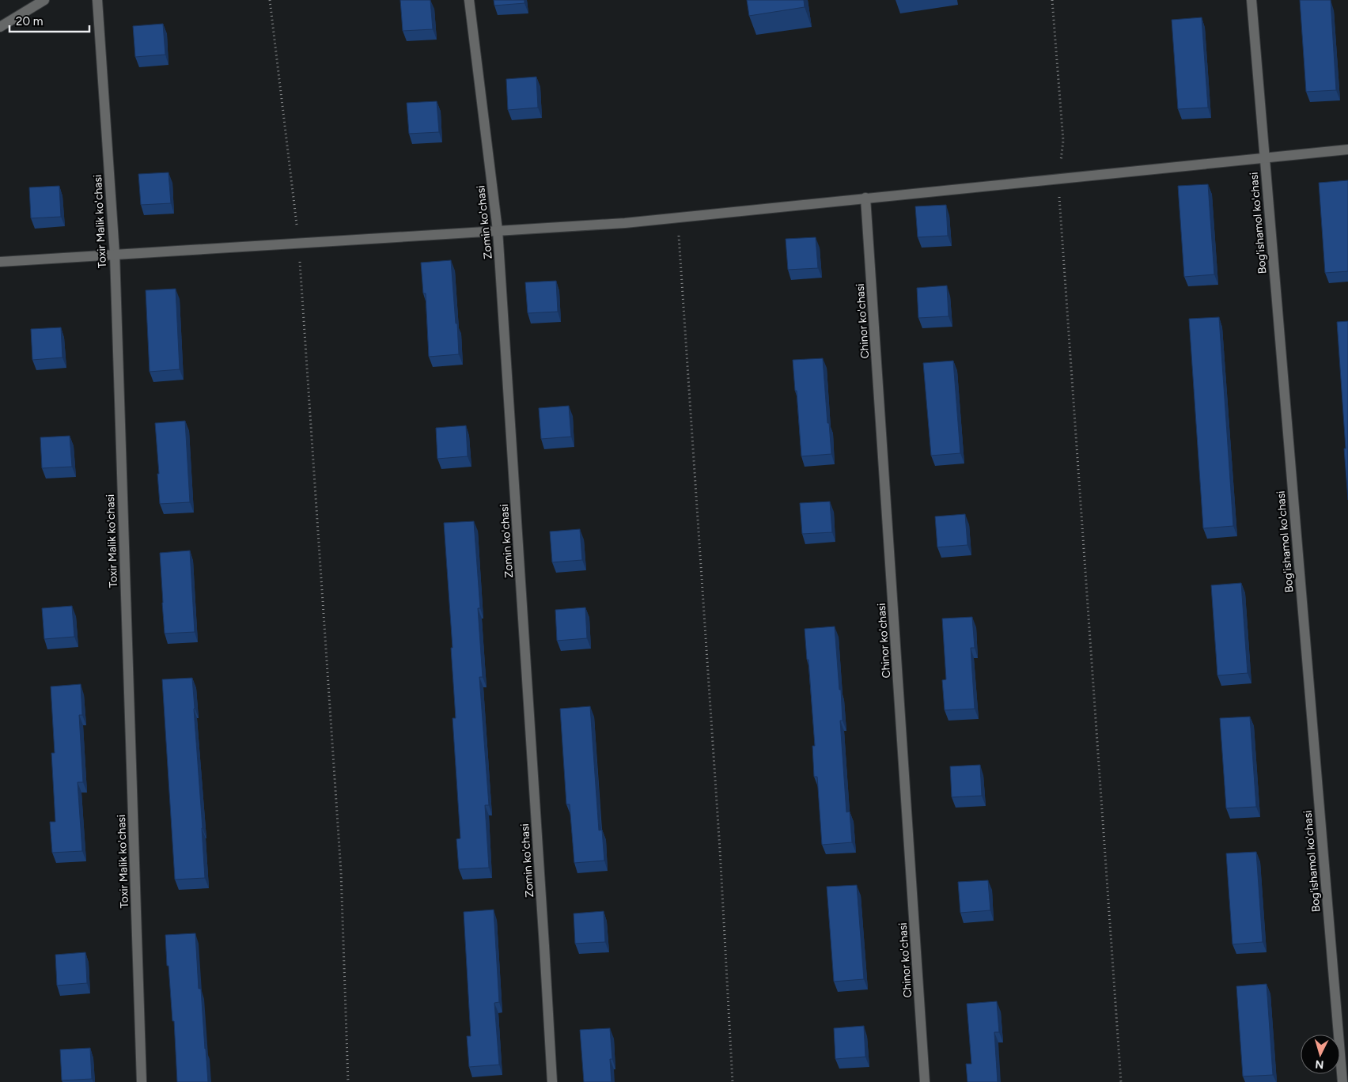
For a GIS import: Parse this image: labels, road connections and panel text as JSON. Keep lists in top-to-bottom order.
{
  "streets": {
    "street": [
      "Toxir Malik ko'chasi",
      "Zomin ko'chasi",
      "Bog'ishamol ko'chasi",
      "Chinor ko'chasi"
    ]
  },
  "scale_bar": "20 m",
  "north": "bottom"
}
